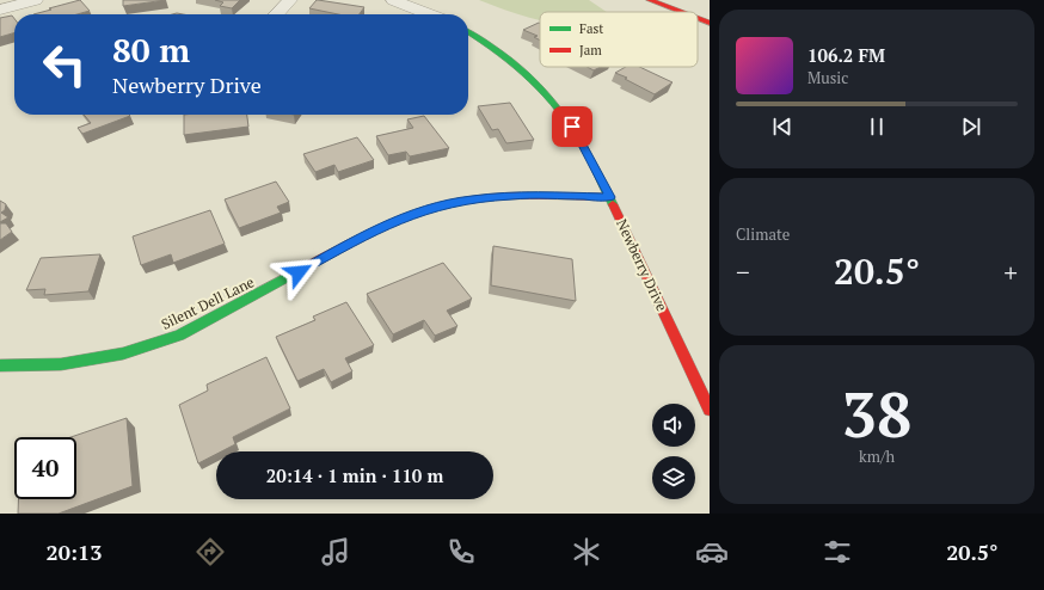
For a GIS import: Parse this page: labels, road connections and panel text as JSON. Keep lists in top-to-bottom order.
{
  "streets": {
    "main road": ["Newberry Drive", "Silent Dell Lane"]
  },
  "crossings": [
    ["Newberry Drive", "Silent Dell Lane"]
  ],
  "legend": ["Fast", "Jam"],
  "page": {
    "turn": ["80 m", "Newberry Drive"],
    "song": ["106.2 FM", "Music"],
    "tile": [
      "Climate",
      ["38", "km/h"]
    ],
    "heat": ["−", "20.5°", "+"],
    "limit": "40",
    "trip": "20:14 · 1 min · 110 m",
    "tabs": ["20:13", "20.5°"]
  }
}
